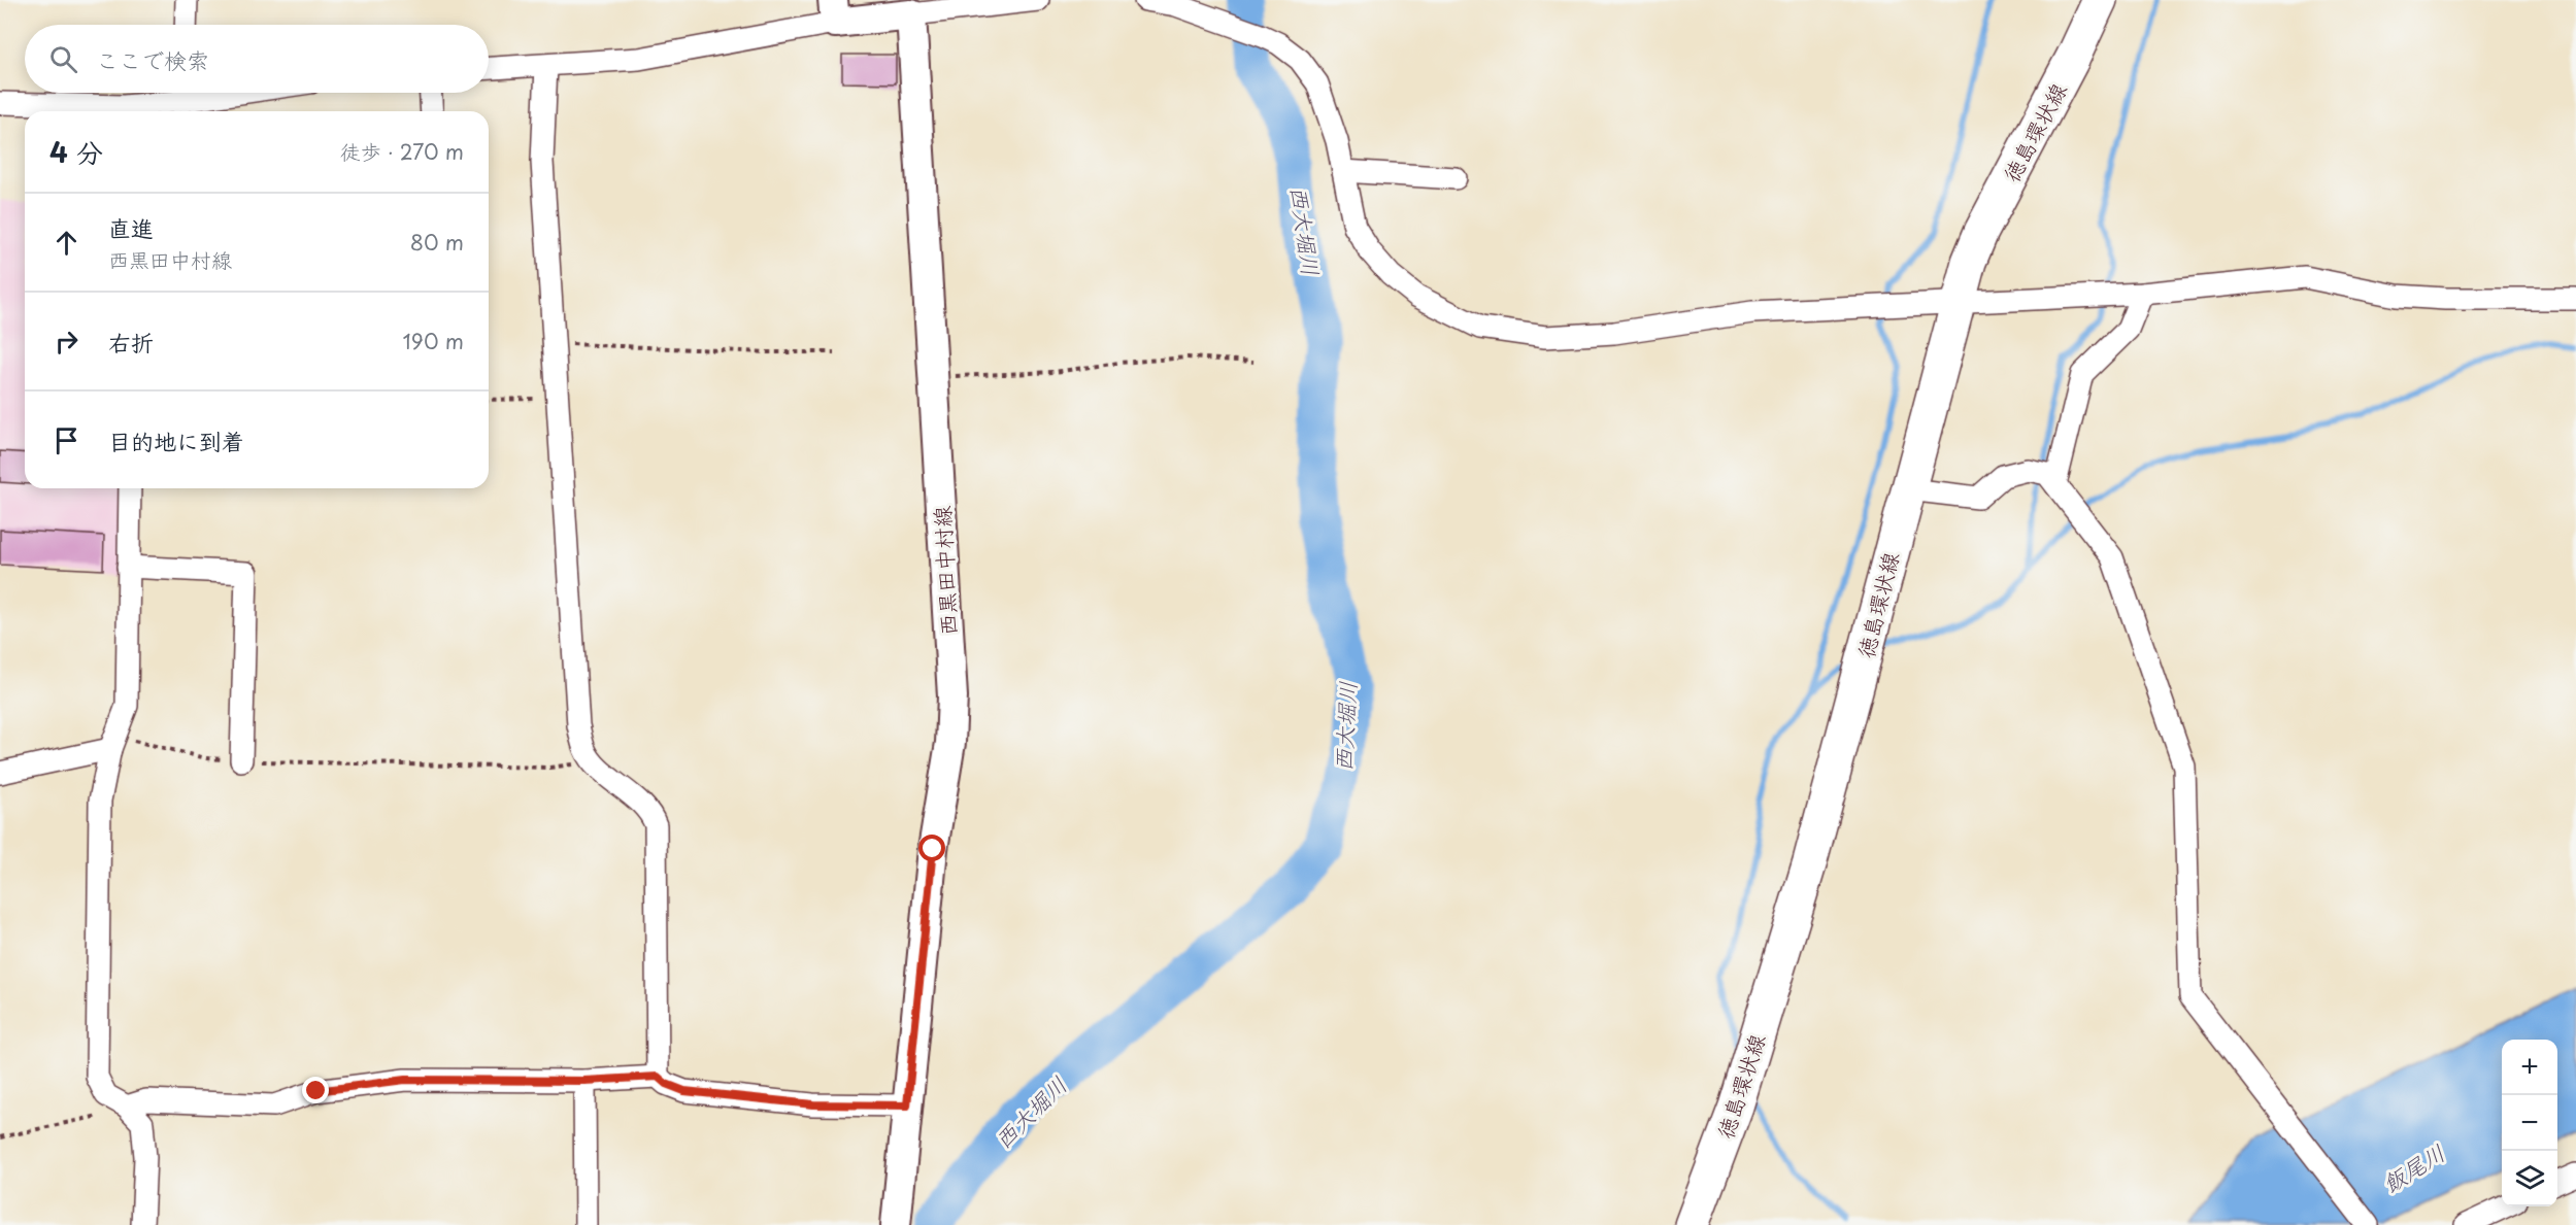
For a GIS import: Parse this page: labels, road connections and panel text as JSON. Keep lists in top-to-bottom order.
{
  "streets": {
    "main road": ["徳島環状線", "西黒田中村線"]
  },
  "water": ["西大堀川", "飯尾川"],
  "page": {
    "search": "ここで検索",
    "heading": ["4 分", "徒歩 · 270 m"],
    "list": [
      ["直進", "西黒田中村線", "80 m"],
      ["右折", "190 m"],
      "目的地に到着"
    ],
    "map_buttons": ["+", "−"]
  }
}
